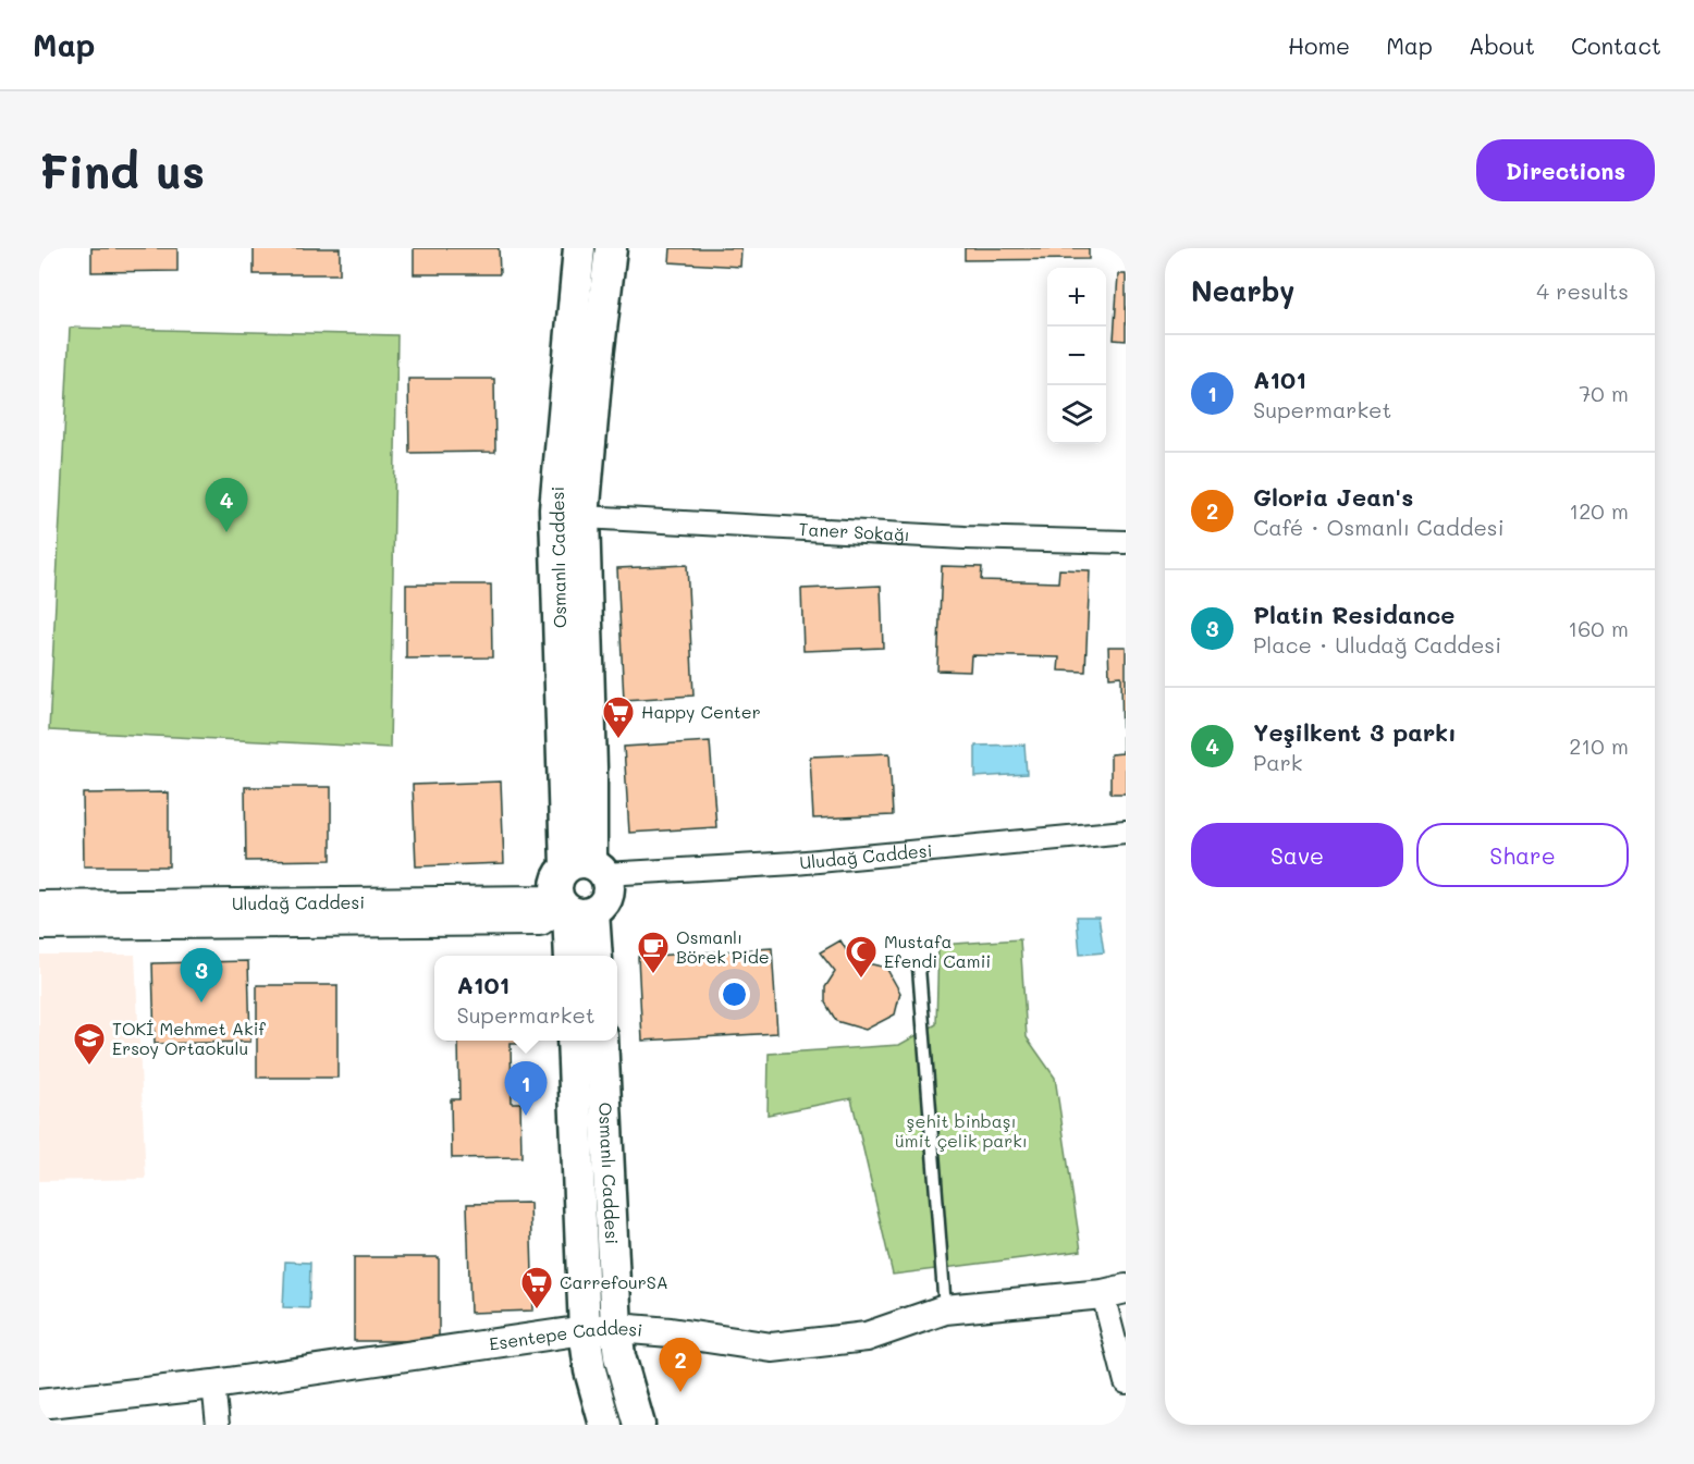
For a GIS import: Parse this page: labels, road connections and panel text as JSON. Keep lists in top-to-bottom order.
{
  "streets": {
    "main road": ["Osmanlı Caddesi"],
    "street": ["Taner Sokağı", "Uludağ Caddesi", "Esentepe Caddesi"]
  },
  "crossings": [
    ["Taner Sokağı", "Osmanlı Caddesi"],
    ["Osmanlı Caddesi", "Uludağ Caddesi"],
    ["Osmanlı Caddesi", "Esentepe Caddesi"]
  ],
  "parks": ["şehit binbaşı ümit çelik parkı"],
  "places": {
    "supermarket": ["Happy Center", "CarrefourSA"],
    "cafe": ["Osmanlı Börek Pide"],
    "mosque": ["Mustafa Efendi Camii"],
    "school or university": ["TOKİ Mehmet Akif Ersoy Ortaokulu"]
  },
  "page": {
    "header": "Map",
    "nav": [
      "Home",
      "Map",
      "About",
      "Contact"
    ],
    "buttons": [
      "Directions",
      ["Save", "Share"]
    ],
    "title": "Find us",
    "heading": ["Nearby", "4 results"],
    "map_buttons": ["+", "−"],
    "list": [
      {
        "mark": "1",
        "name": "A101",
        "note": "Supermarket",
        "value": "70 m"
      },
      {
        "mark": "2",
        "name": "Gloria Jean's",
        "note": "Café · Osmanlı Caddesi",
        "value": "120 m"
      },
      {
        "mark": "3",
        "name": "Platin Residance",
        "note": "Place · Uludağ Caddesi",
        "value": "160 m"
      },
      {
        "mark": "4",
        "name": "Yeşilkent 3 parkı",
        "note": "Park",
        "value": "210 m"
      }
    ],
    "pins": [
      "4",
      "3",
      "1",
      "2"
    ],
    "popup": ["A101", "Supermarket"]
  }
}
